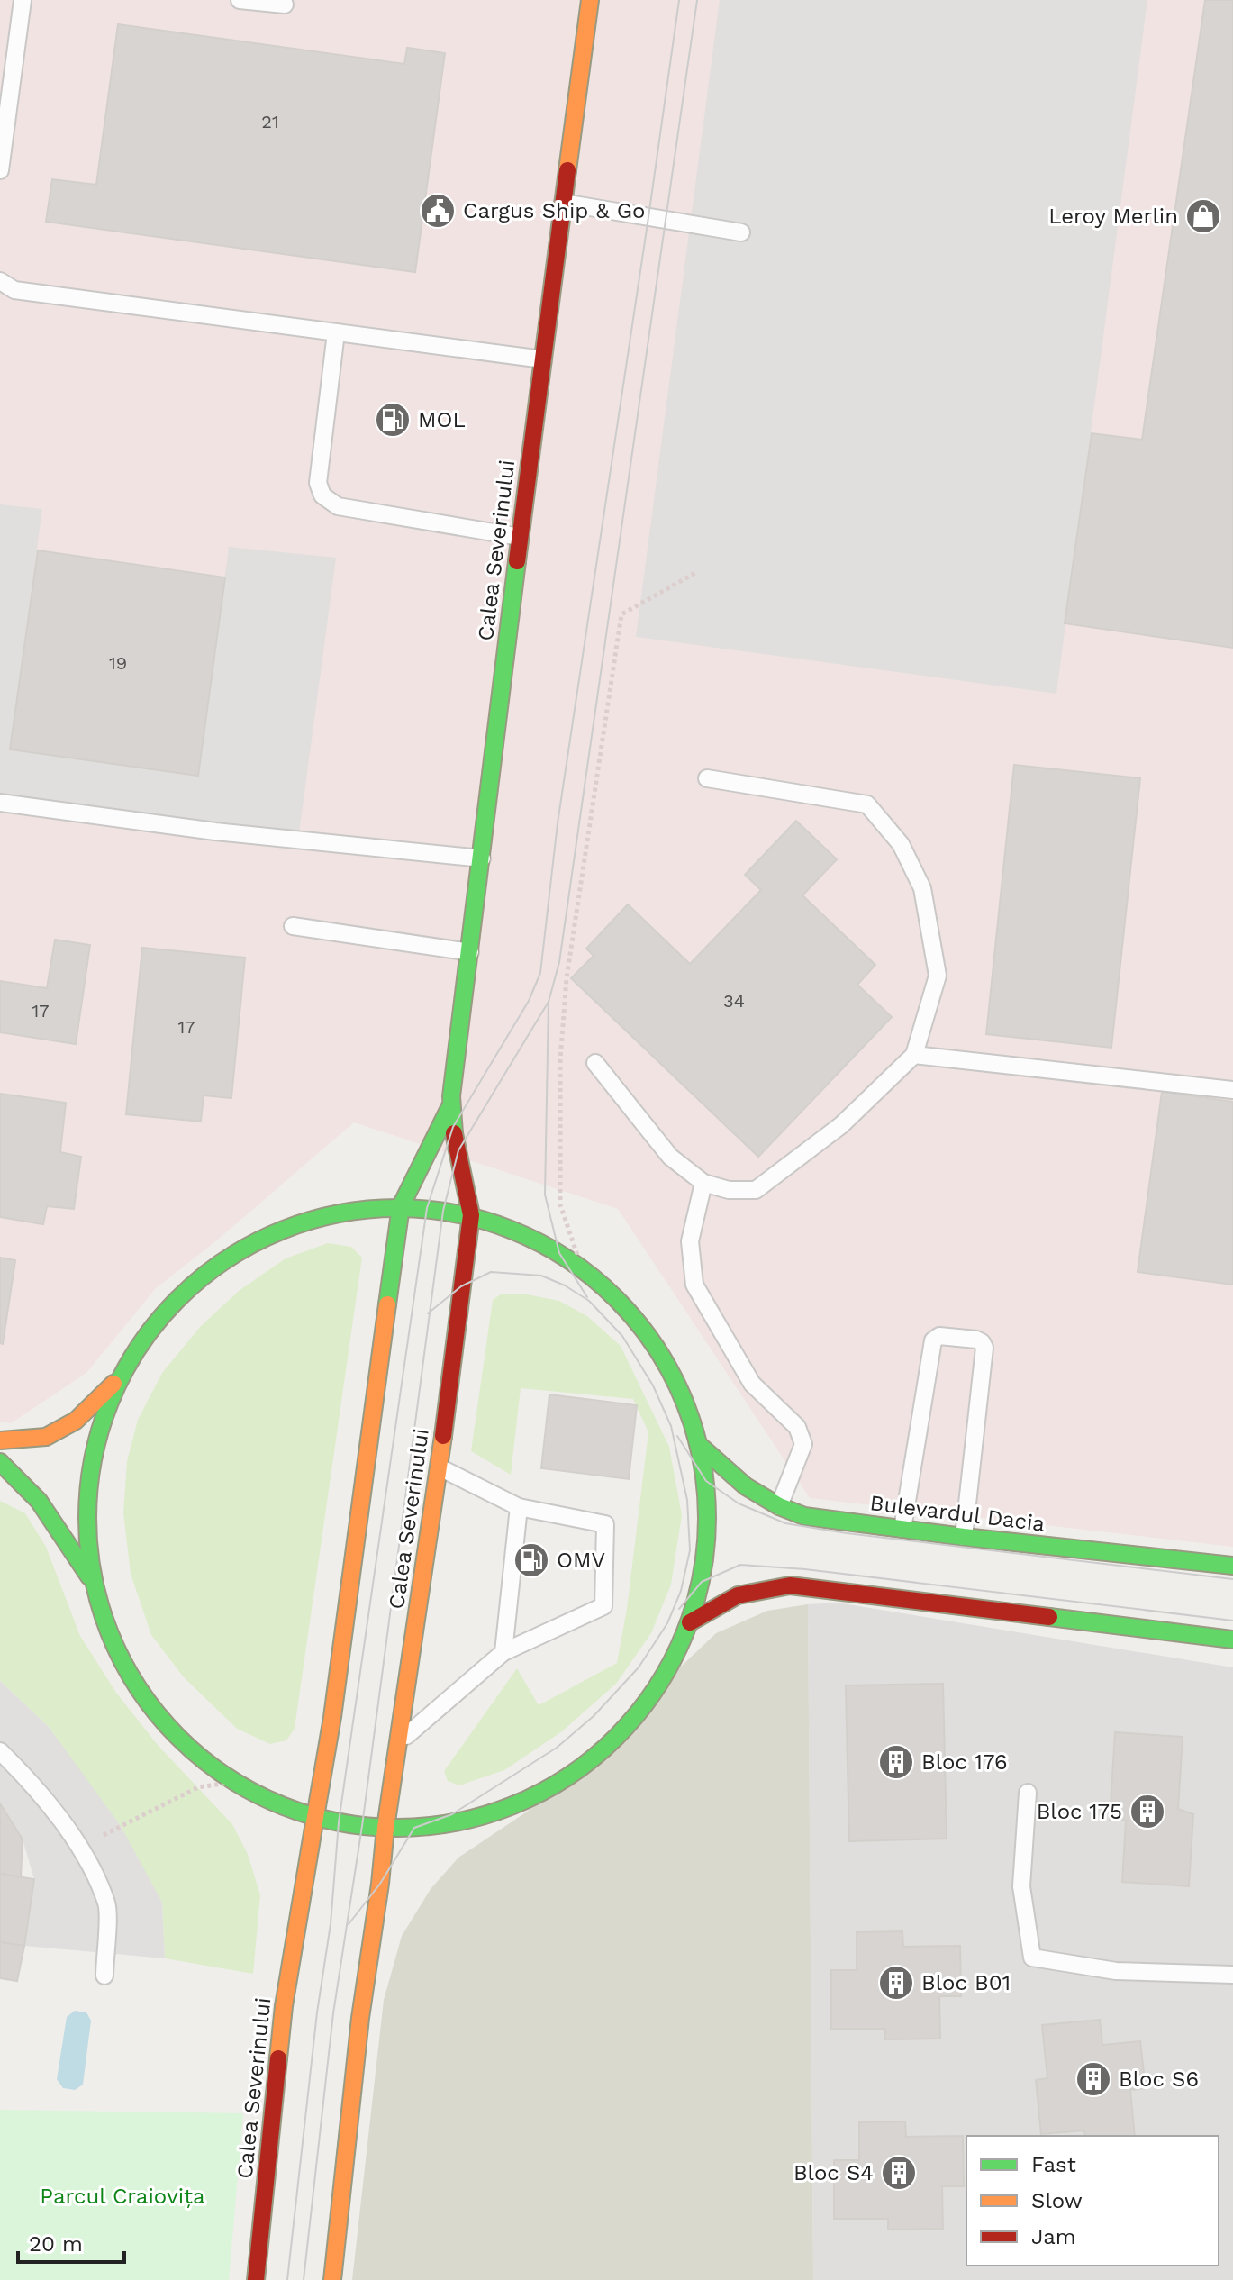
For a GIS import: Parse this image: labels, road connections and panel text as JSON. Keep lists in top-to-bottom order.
{
  "streets": {
    "main road": ["Calea Severinului", "Bulevardul Dacia"]
  },
  "parks": ["Parcul Craiovița"],
  "places": {
    "public building": ["Cargus Ship & Go"],
    "shop": ["Leroy Merlin"],
    "fuel station": ["MOL", "OMV"],
    "building": [
      "Bloc 176",
      "Bloc 175",
      "Bloc B01",
      "Bloc S6",
      "Bloc S4"
    ]
  },
  "house_numbers": [
    "21",
    "19",
    "34",
    "17",
    "17"
  ],
  "legend": ["Fast", "Slow", "Jam"],
  "scale_bar": "20 m"
}
